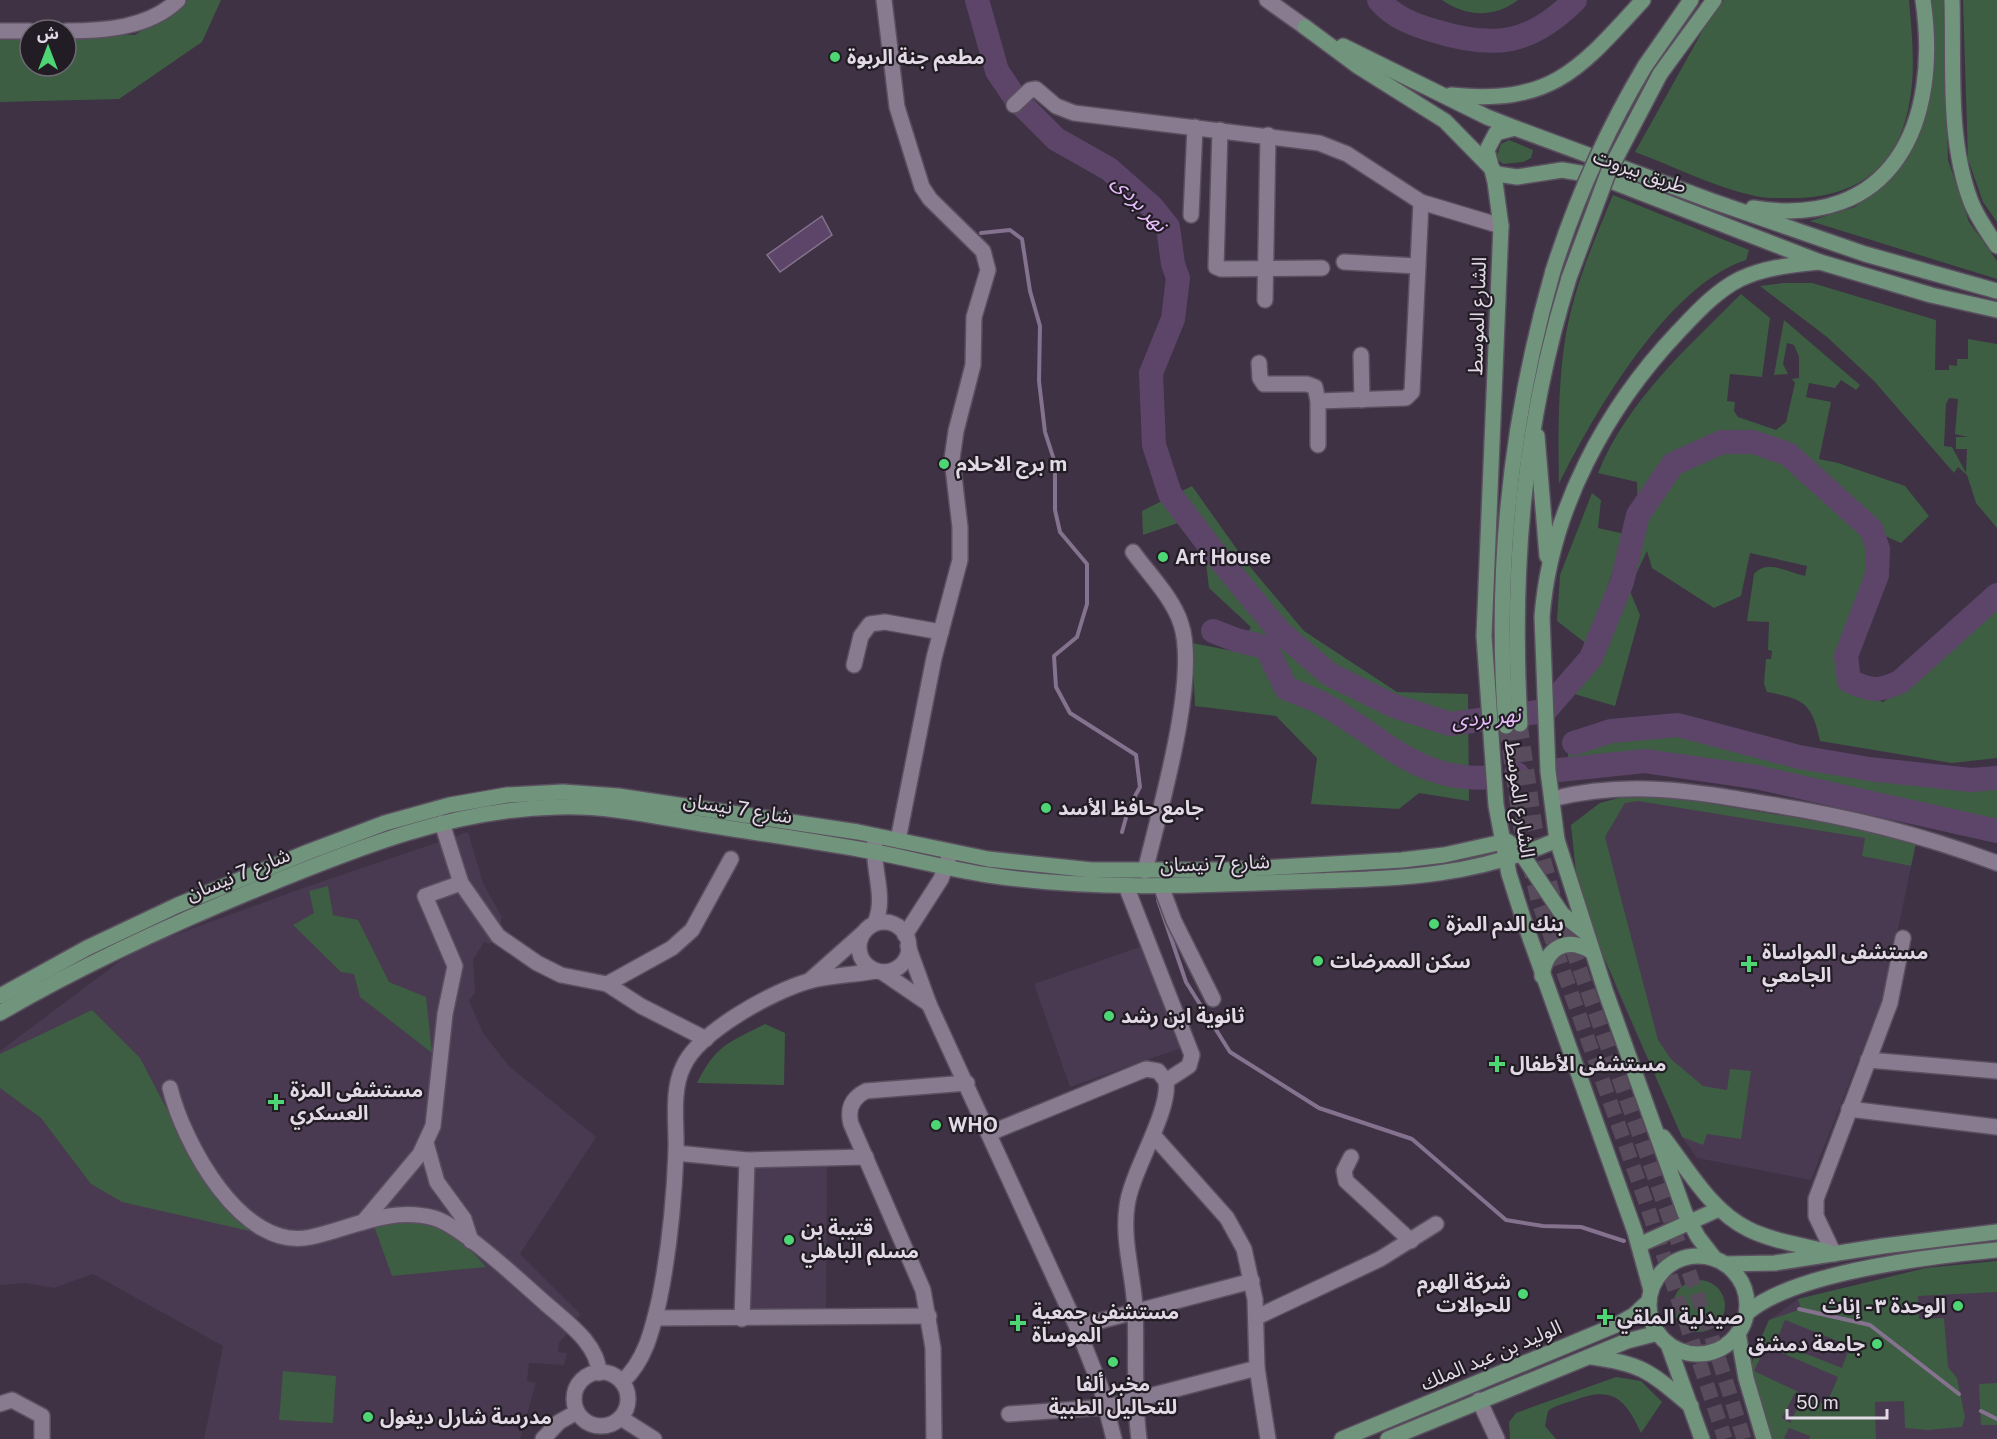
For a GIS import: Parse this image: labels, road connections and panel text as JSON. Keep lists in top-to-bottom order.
{
  "streets": {
    "main road": [
      "طريق بيروت",
      "الشارع الموسط",
      "شارع 7 نيسان",
      "الوليد بن عبد الملك"
    ]
  },
  "crossings": [
    ["طريق بيروت", "الشارع الموسط"],
    ["الشارع الموسط", "شارع 7 نيسان"],
    ["الشارع الموسط", "الوليد بن عبد الملك"]
  ],
  "water": ["نهر بردى"],
  "places": {
    "other": [
      "مطعم جنة الربوة",
      "برج الاحلام m",
      "Art House",
      "جامع حافظ الأسد",
      "بنك الدم المزة",
      "سكن الممرضات",
      "ثانوية ابن رشد",
      "WHO",
      "قتيبة بن مسلم الباهلي",
      "شركة الهرم للحوالات",
      "الوحدة ٣ - إناث",
      "جامعة دمشق",
      "مخبر ألفا للتحاليل الطبية",
      "مدرسة شارل ديغول"
    ],
    "health": [
      "مستشفى المواساة الجامعي",
      "مستشفى الأطفال",
      "مستشفى المزة العسكري",
      "صيدلية الملقي",
      "مستشفى جمعية الموساة"
    ]
  },
  "scale_bar": "50 m",
  "north": "top"
}
